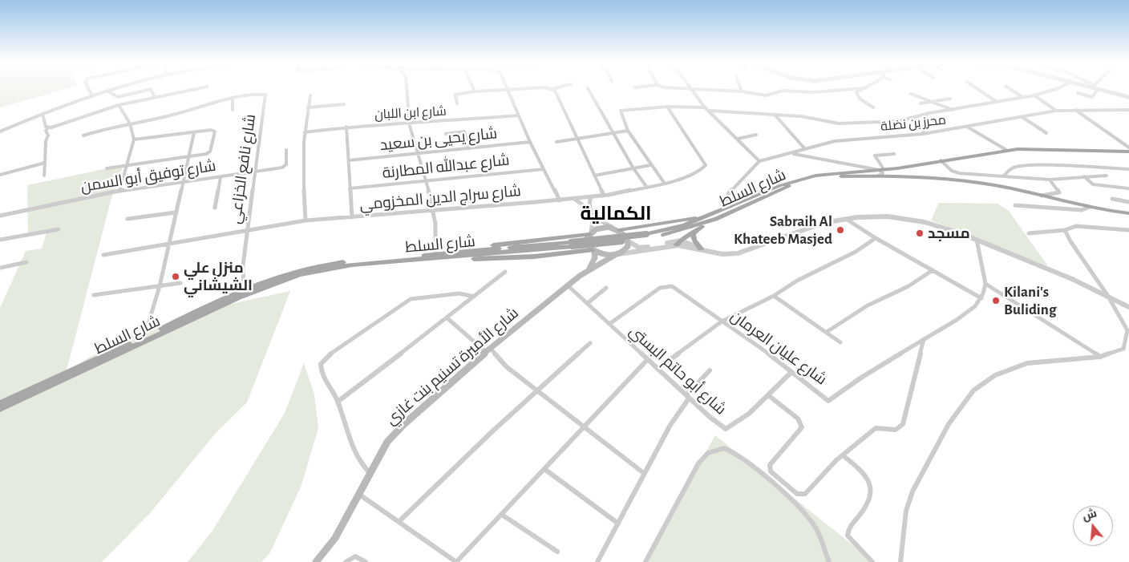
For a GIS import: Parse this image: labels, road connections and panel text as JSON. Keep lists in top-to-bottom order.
{
  "streets": {
    "main road": ["شارع السلط", "شارع الأميرة تسنيم بنت غازي"],
    "street": [
      "شارع ابن اللبان",
      "محرز بن نضلة",
      "شارع يحيى بن سعيد",
      "شارع عبدالله المطارنة",
      "شارع نافع الخزاعي",
      "شارع توفيق أبو السمن",
      "شارع سراج الدين المخزومي",
      "شارع عليان العرمان",
      "شارع أبو حاتم البستي"
    ]
  },
  "crossings": [
    ["شارع نافع الخزاعي", "شارع توفيق أبو السمن"],
    ["شارع نافع الخزاعي", "شارع السلط"],
    ["شارع نافع الخزاعي", "شارع سراج الدين المخزومي"],
    ["شارع عليان العرمان", "شارع أبو حاتم البستي"],
    ["شارع الأميرة تسنيم بنت غازي", "شارع أبو حاتم البستي"]
  ],
  "districts": ["الكمالية"],
  "places": [
    "Sabraih Al Khateeb Masjed",
    "مسجد",
    "منزل علي الشيشاني",
    "Kilani's Buliding"
  ],
  "north": "top"
}
